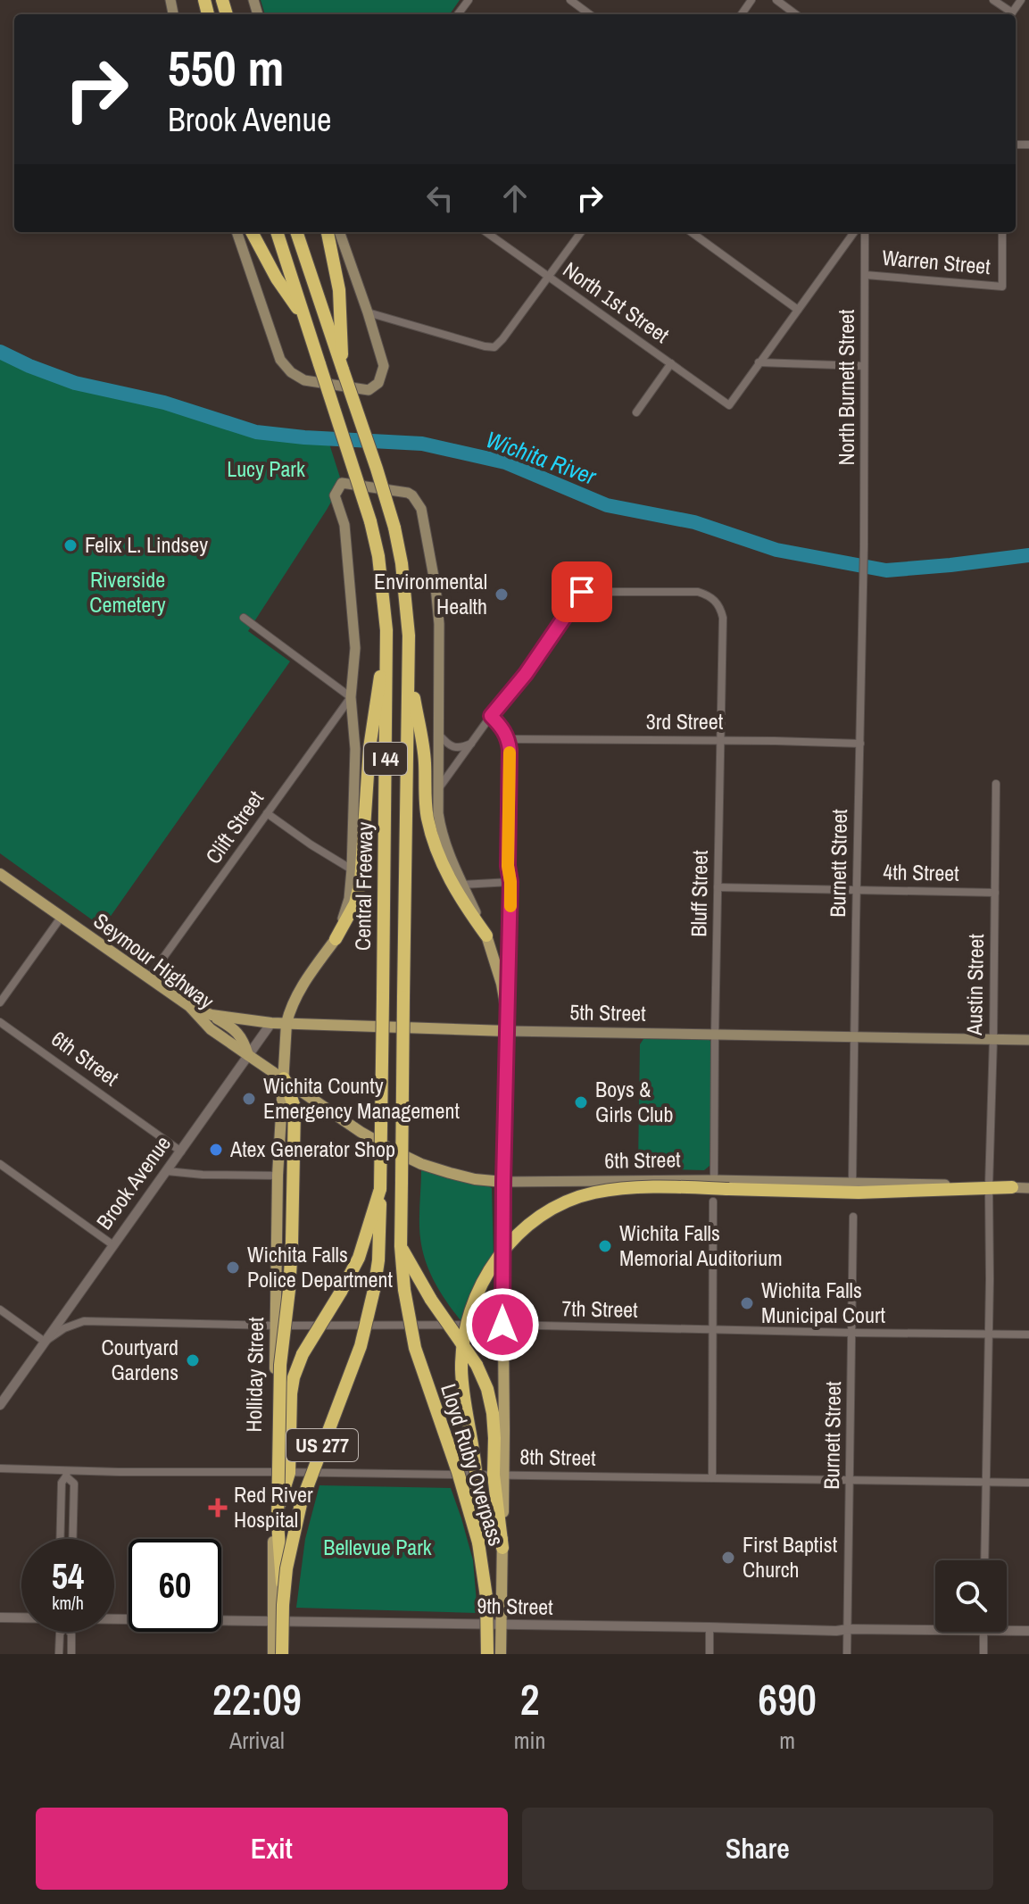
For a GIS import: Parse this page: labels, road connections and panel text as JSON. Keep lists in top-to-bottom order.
{
  "streets": {
    "highway": [
      "I 44",
      "Central Freeway",
      "US 277",
      "Lloyd Ruby Overpass"
    ],
    "main road": [
      "Seymour Highway",
      "5th Street",
      "6th Street",
      "Brook Avenue",
      "Holliday Street"
    ],
    "street": [
      "Warren Street",
      "North 1st Street",
      "North Burnett Street",
      "3rd Street",
      "Clift Street",
      "Burnett Street",
      "4th Street",
      "Bluff Street",
      "Austin Street",
      "7th Street",
      "8th Street",
      "9th Street"
    ]
  },
  "crossings": [
    ["Warren Street", "North Burnett Street"],
    ["North Burnett Street", "Burnett Street"],
    ["3rd Street", "Burnett Street"],
    ["3rd Street", "Bluff Street"],
    ["Clift Street", "Central Freeway"],
    ["Clift Street", "Seymour Highway"],
    ["Burnett Street", "4th Street"],
    ["Burnett Street", "5th Street"],
    ["Burnett Street", "6th Street"],
    ["Burnett Street", "7th Street"],
    ["Burnett Street", "8th Street"],
    ["Burnett Street", "9th Street"],
    ["4th Street", "Bluff Street"],
    ["4th Street", "Austin Street"],
    ["Central Freeway", "Holliday Street"],
    ["Central Freeway", "US 277"],
    ["Central Freeway", "Lloyd Ruby Overpass"],
    ["Bluff Street", "5th Street"],
    ["Bluff Street", "6th Street"],
    ["Seymour Highway", "5th Street"],
    ["Seymour Highway", "6th Street"],
    ["Seymour Highway", "Brook Avenue"],
    ["Seymour Highway", "Holliday Street"],
    ["Austin Street", "5th Street"],
    ["Austin Street", "6th Street"],
    ["Austin Street", "7th Street"],
    ["Austin Street", "8th Street"],
    ["5th Street", "Brook Avenue"],
    ["5th Street", "Holliday Street"],
    ["6th Street", "Brook Avenue"],
    ["6th Street", "Holliday Street"],
    ["Brook Avenue", "7th Street"],
    ["Brook Avenue", "Holliday Street"],
    ["7th Street", "Holliday Street"],
    ["Holliday Street", "8th Street"],
    ["Holliday Street", "9th Street"]
  ],
  "water": ["Wichita River"],
  "parks": ["Lucy Park", "Riverside Cemetery", "Bellevue Park"],
  "places": {
    "other": [
      "Felix L. Lindsey",
      "Environmental Health",
      "Wichita County Emergency Management",
      "Boys & Girls Club",
      "Atex Generator Shop",
      "Wichita Falls Memorial Auditorium",
      "Wichita Falls Police Department",
      "Wichita Falls Municipal Court",
      "Courtyard Gardens",
      "First Baptist Church"
    ],
    "health": ["Red River Hospital"]
  },
  "page": {
    "turn": ["550 m", "Brook Avenue"],
    "speed": "54 km/h",
    "limit": "60",
    "eta": [
      "22:09",
      "Arrival",
      "2",
      "min",
      "690",
      "m"
    ],
    "buttons": ["Exit", "Share"]
  }
}
